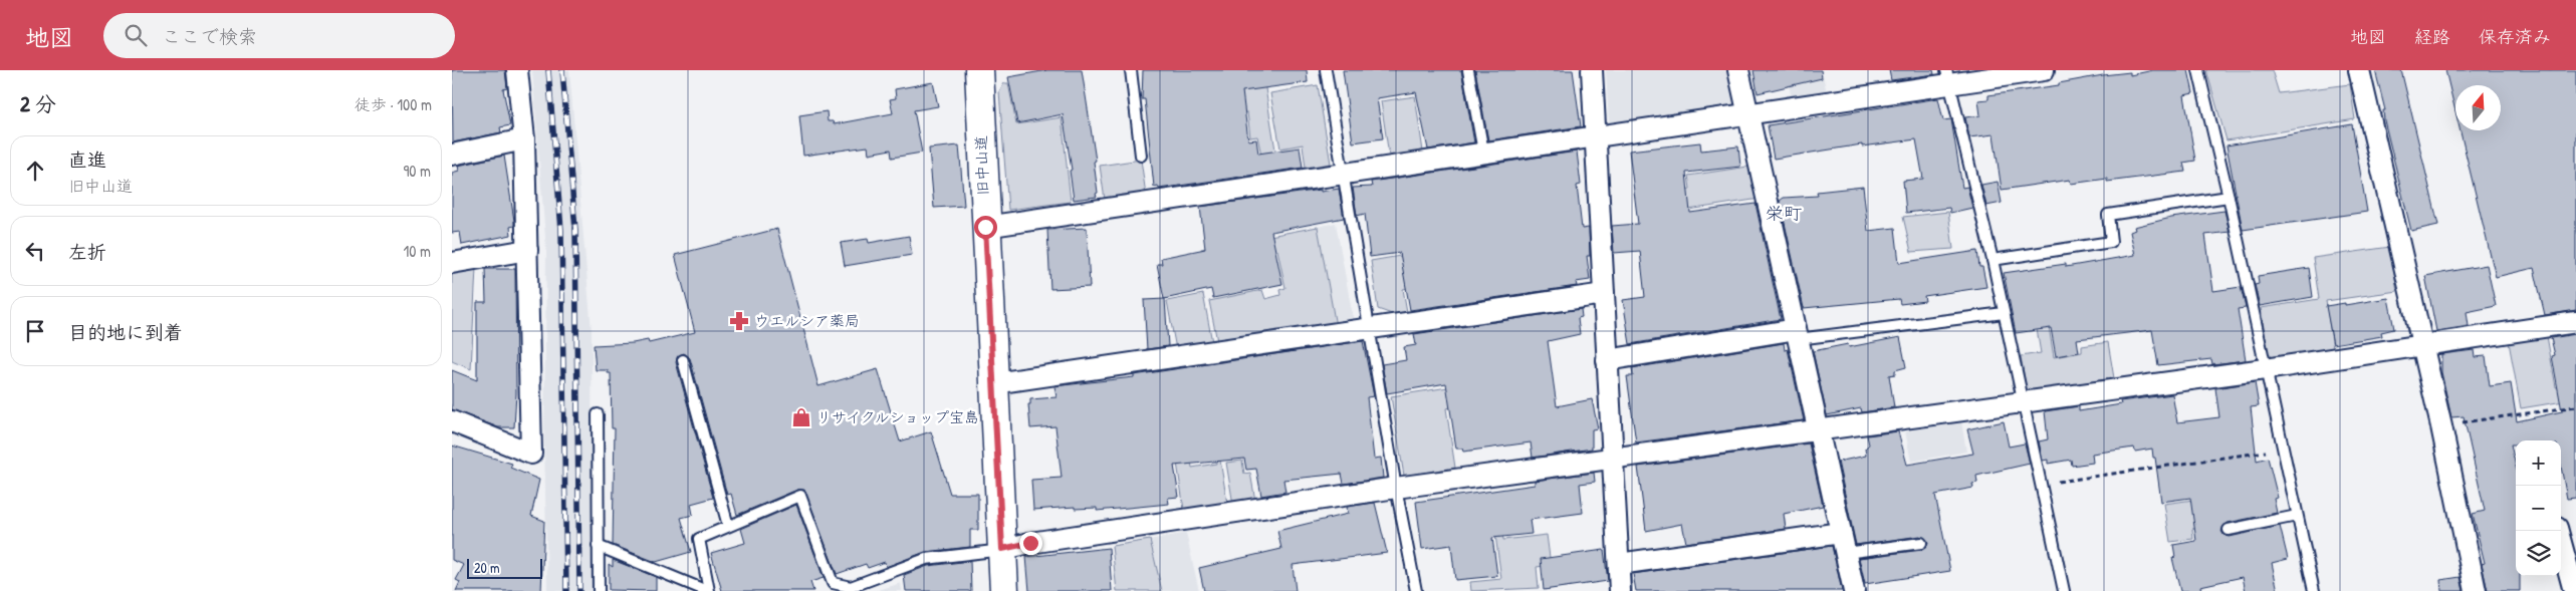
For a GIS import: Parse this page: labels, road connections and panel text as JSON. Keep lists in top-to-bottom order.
{
  "streets": {
    "main road": ["旧中山道"]
  },
  "districts": ["栄町"],
  "places": {
    "pharmacy": ["ウエルシア薬局"],
    "shop": ["リサイクルショップ宝島"]
  },
  "scale_bar": "20 m",
  "north": "top",
  "page": {
    "header": "地図",
    "search": "ここで検索",
    "nav": ["地図", "経路", "保存済み"],
    "heading": ["2 分", "徒歩 · 100 m"],
    "list": [
      ["直進", "旧中山道", "90 m"],
      ["左折", "10 m"],
      "目的地に到着"
    ],
    "map_buttons": ["+", "−"],
    "scale": "20 m"
  }
}
